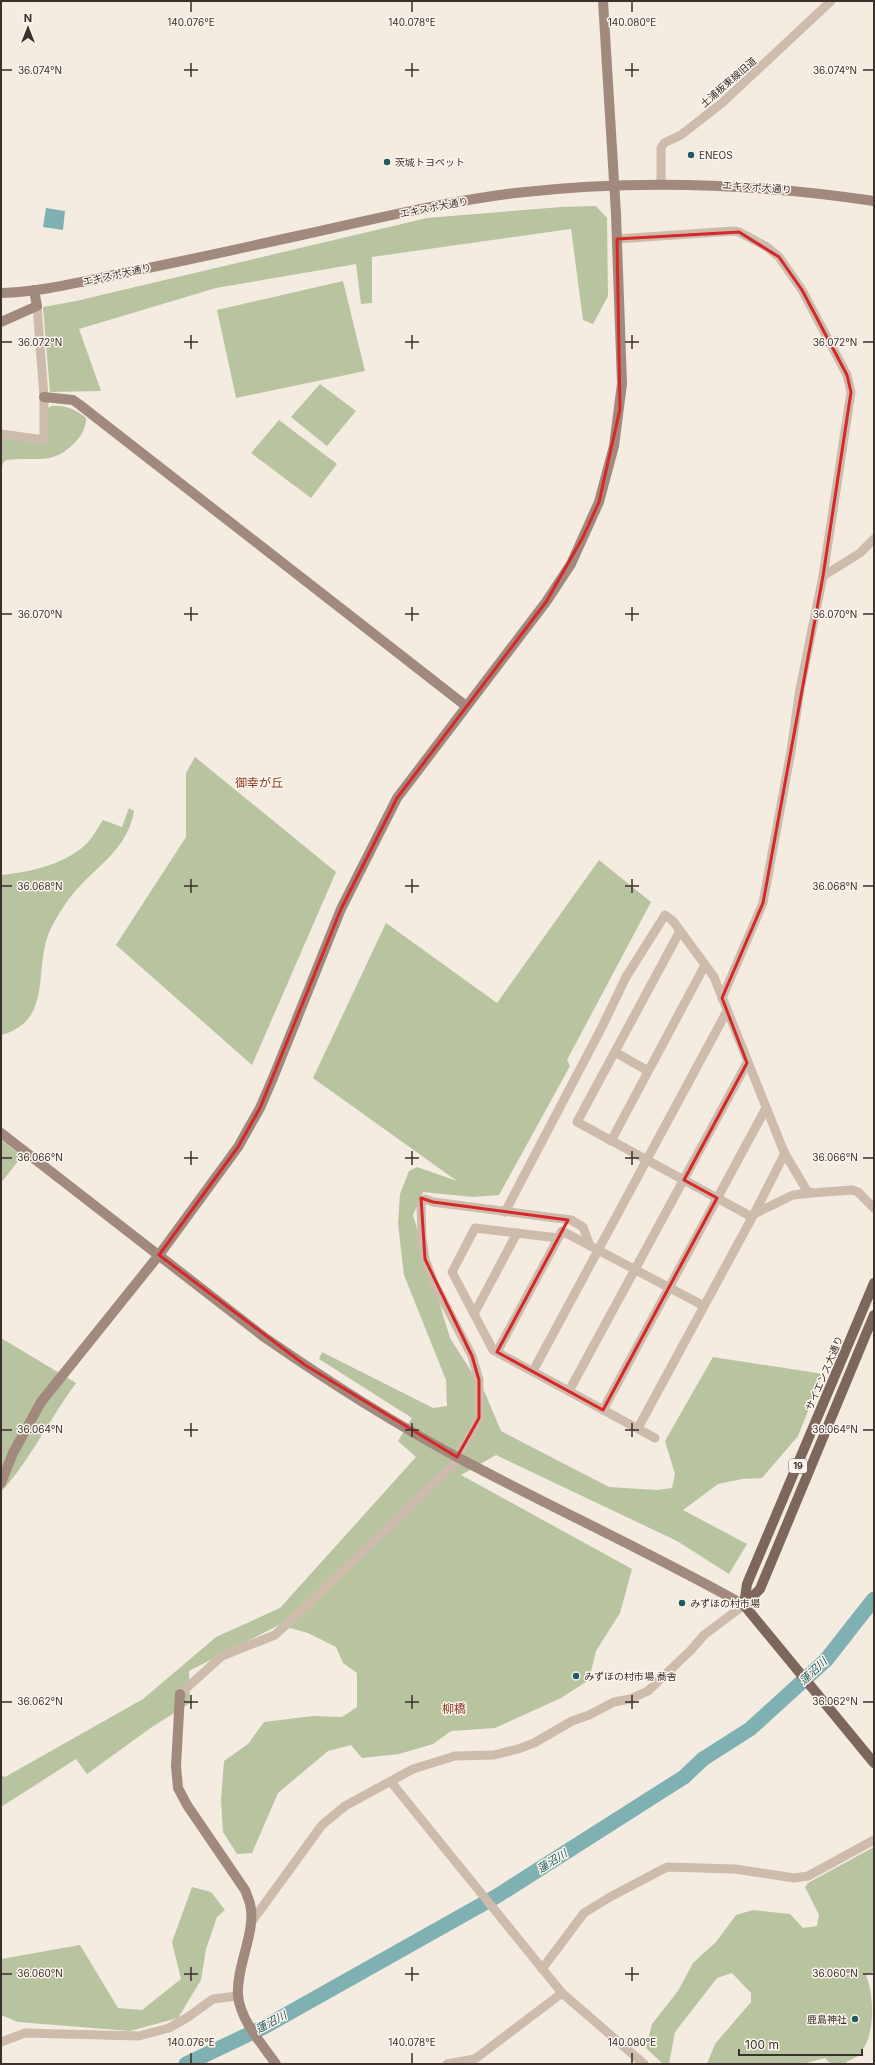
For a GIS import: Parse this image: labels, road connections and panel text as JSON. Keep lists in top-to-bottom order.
{
  "streets": {
    "main road": ["サイエンス大通り", "19"],
    "street": ["土浦板東線旧道", "エキスポ大通り"]
  },
  "crossings": [
    ["土浦板東線旧道", "エキスポ大通り"],
    ["サイエンス大通り", "19"]
  ],
  "districts": ["御幸が丘", "柳橋"],
  "water": ["蓮沼川"],
  "places": [
    "ENEOS",
    "茨城トヨペット",
    "みずほの村市場",
    "みずほの村市場 蕎舎",
    "鹿島神社"
  ],
  "scale_bar": "100 m",
  "north": "top",
  "coordinates": [
    "140.076°E",
    "140.078°E",
    "140.080°E",
    "36.074°N",
    "36.072°N",
    "36.070°N",
    "36.068°N",
    "36.066°N",
    "36.064°N",
    "36.062°N",
    "36.060°N"
  ]
}
